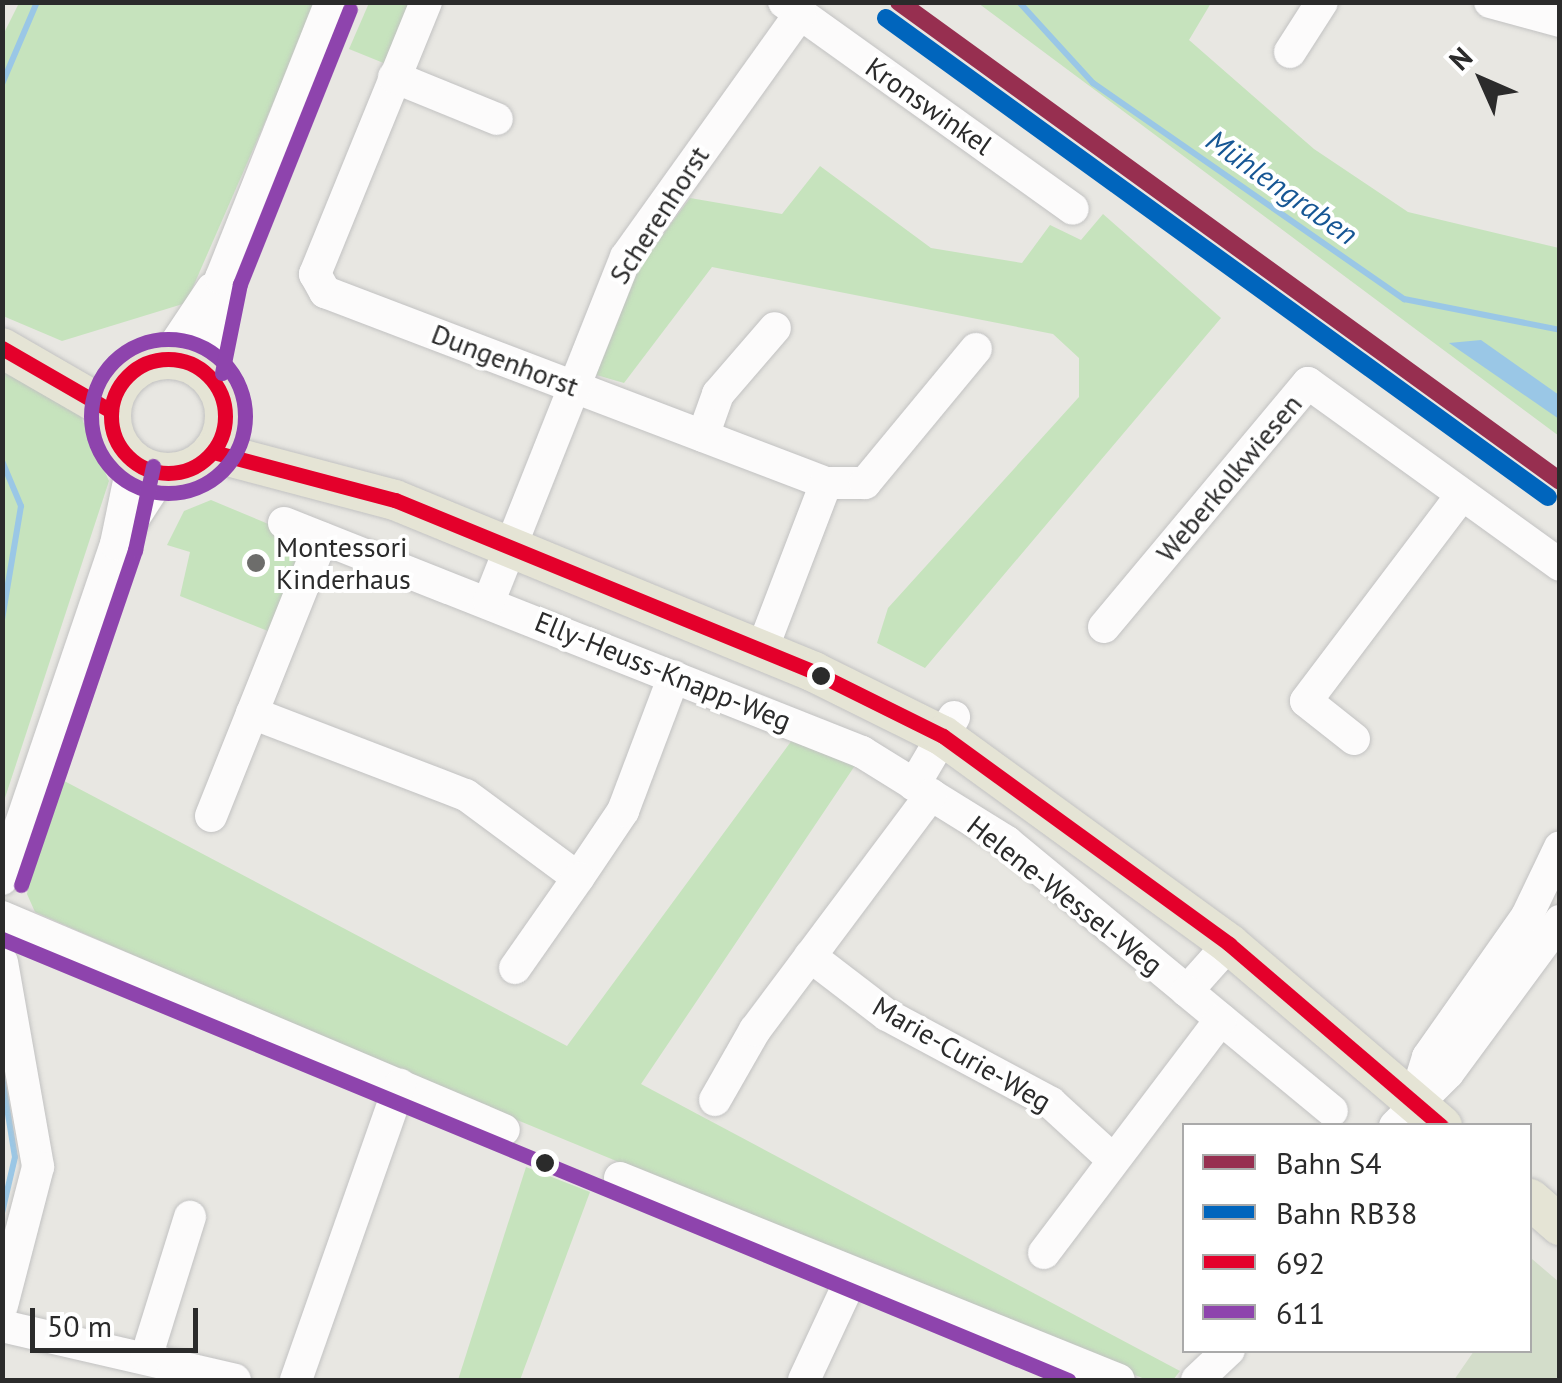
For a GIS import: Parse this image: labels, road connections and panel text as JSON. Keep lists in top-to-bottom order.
{
  "streets": {
    "street": [
      "Kronswinkel",
      "Scherenhorst",
      "Dungenhorst",
      "Weberkolkwiesen",
      "Elly-Heuss-Knapp-Weg",
      "Helene-Wessel-Weg",
      "Marie-Curie-Weg"
    ]
  },
  "crossings": [
    ["Kronswinkel", "Scherenhorst"],
    ["Scherenhorst", "Dungenhorst"],
    ["Elly-Heuss-Knapp-Weg", "Helene-Wessel-Weg"]
  ],
  "water": ["Mühlengraben"],
  "places": ["Montessori Kinderhaus"],
  "lines": [
    "rail line S4",
    "transit line 611",
    "rail line RB38",
    "transit line 692"
  ],
  "legend": [
    "Bahn S4",
    "Bahn RB38",
    "692",
    "611"
  ],
  "scale_bar": "50 m",
  "north": "top left"
}
